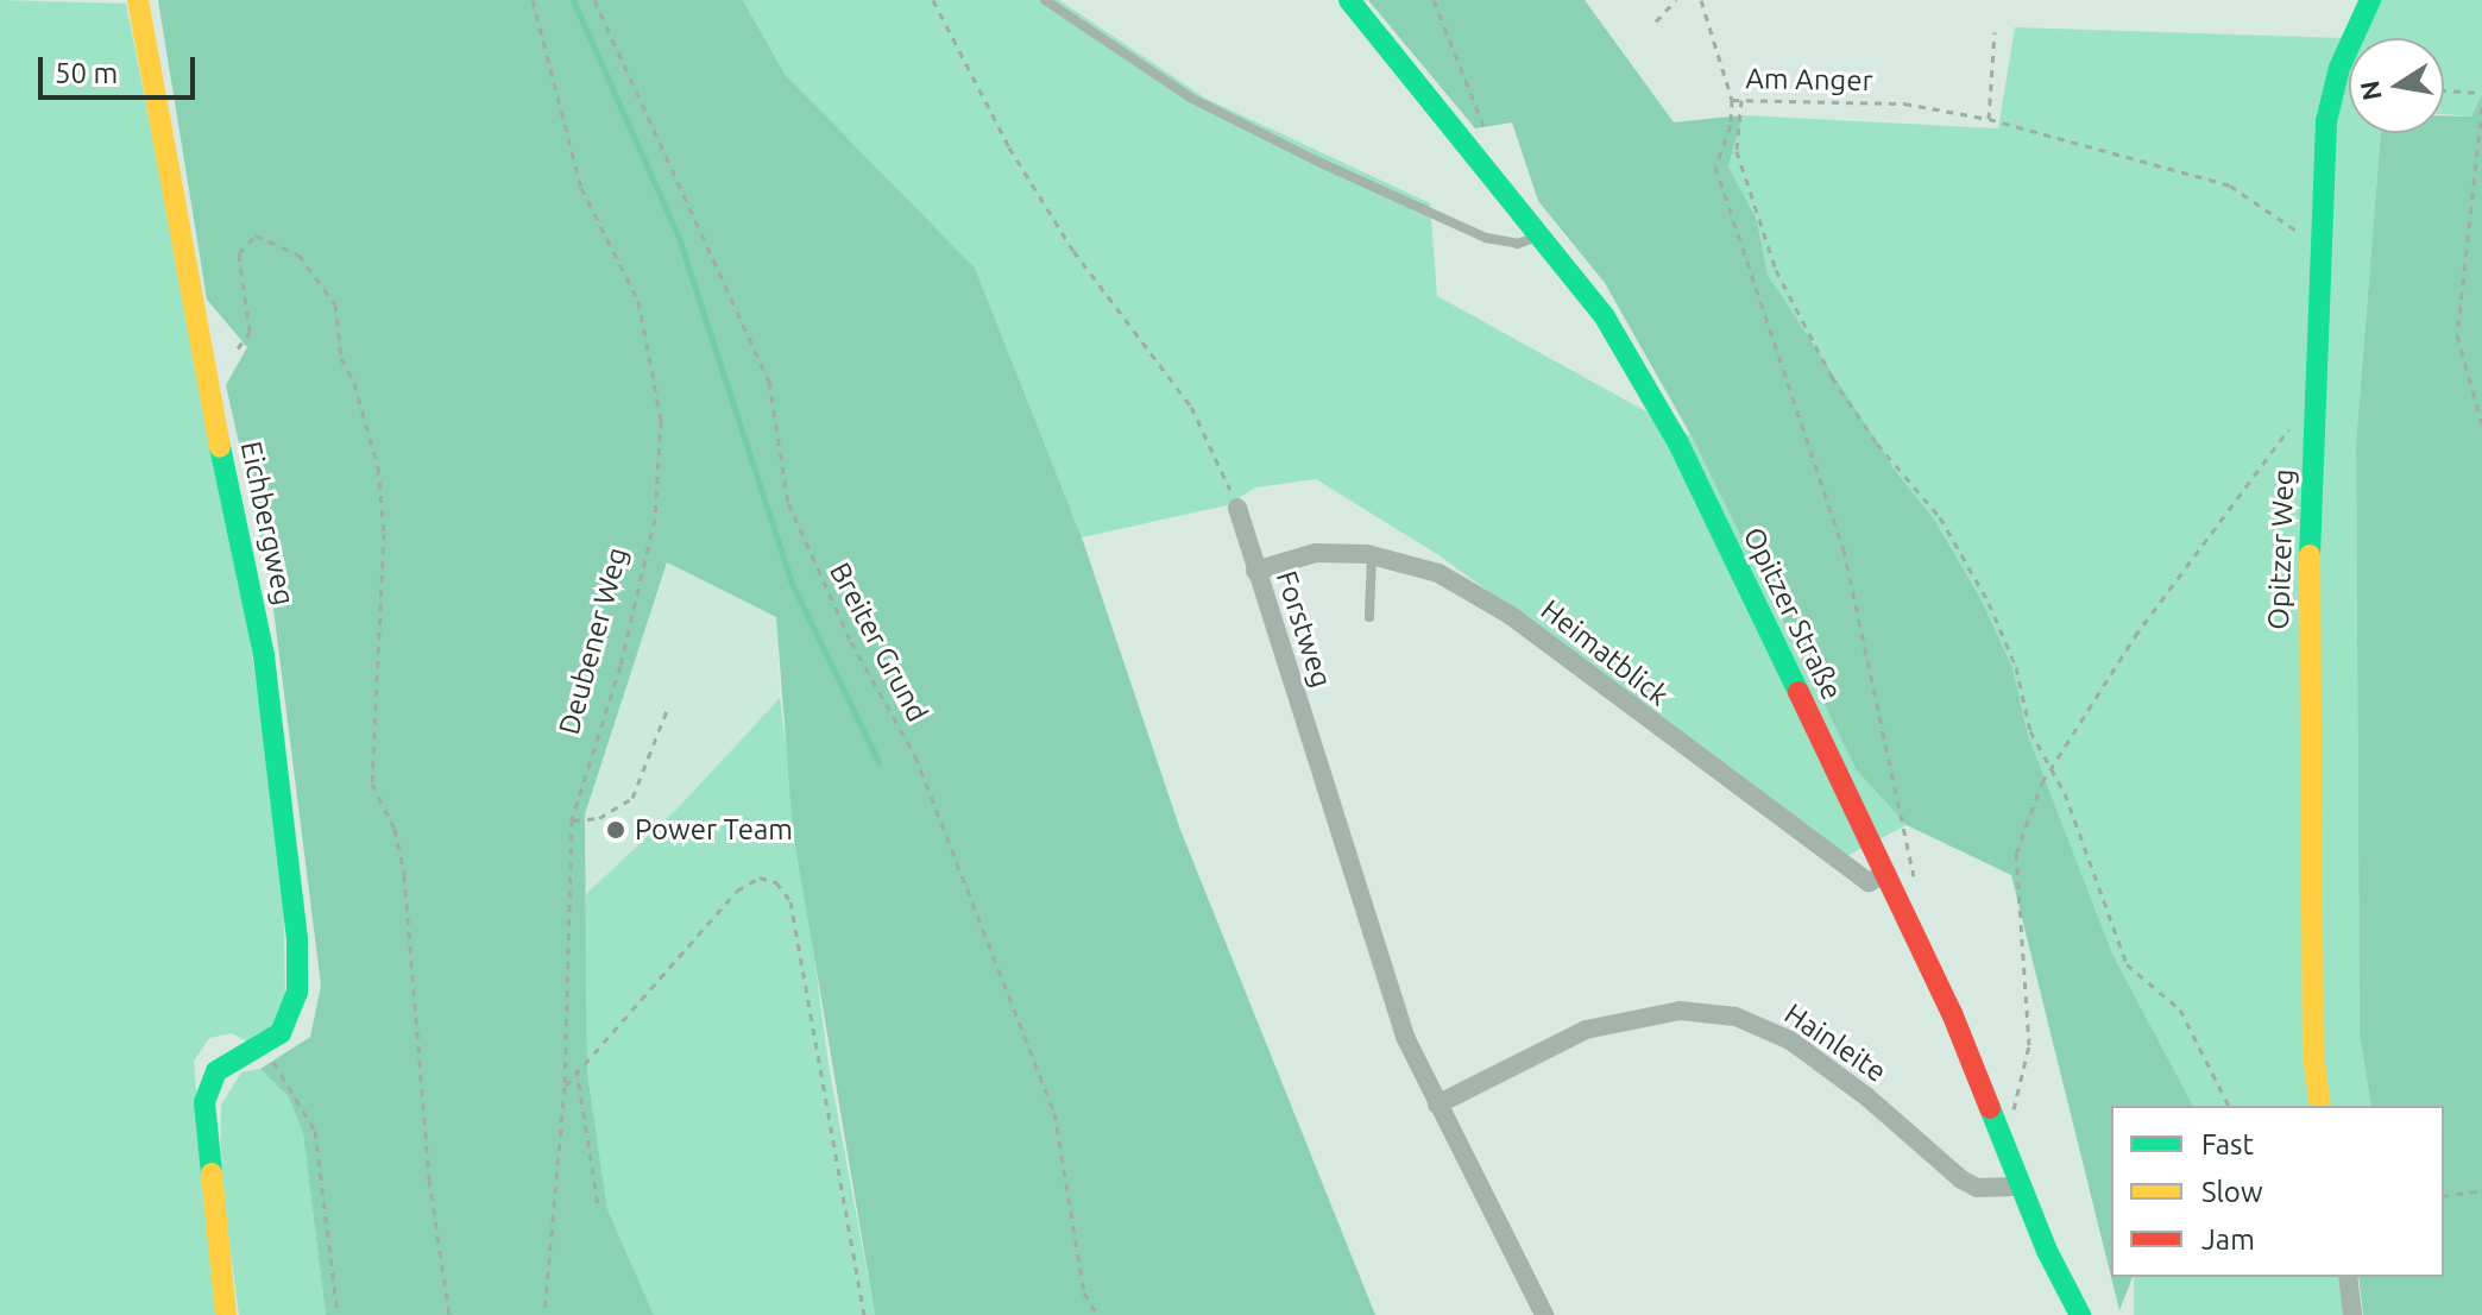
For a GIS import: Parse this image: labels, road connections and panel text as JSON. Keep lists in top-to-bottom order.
{
  "streets": {
    "street": [
      "Eichbergweg",
      "Opitzer Weg",
      "Opitzer Straße",
      "Forstweg",
      "Heimatblick",
      "Hainleite"
    ],
    "path": ["Am Anger", "Deubener Weg", "Breiter Grund"]
  },
  "crossings": [
    ["Am Anger", "Opitzer Weg"],
    ["Opitzer Straße", "Heimatblick"],
    ["Opitzer Straße", "Hainleite"],
    ["Forstweg", "Heimatblick"],
    ["Forstweg", "Hainleite"]
  ],
  "places": ["Power Team"],
  "legend": ["Fast", "Slow", "Jam"],
  "scale_bar": "50 m",
  "north": "left"
}
